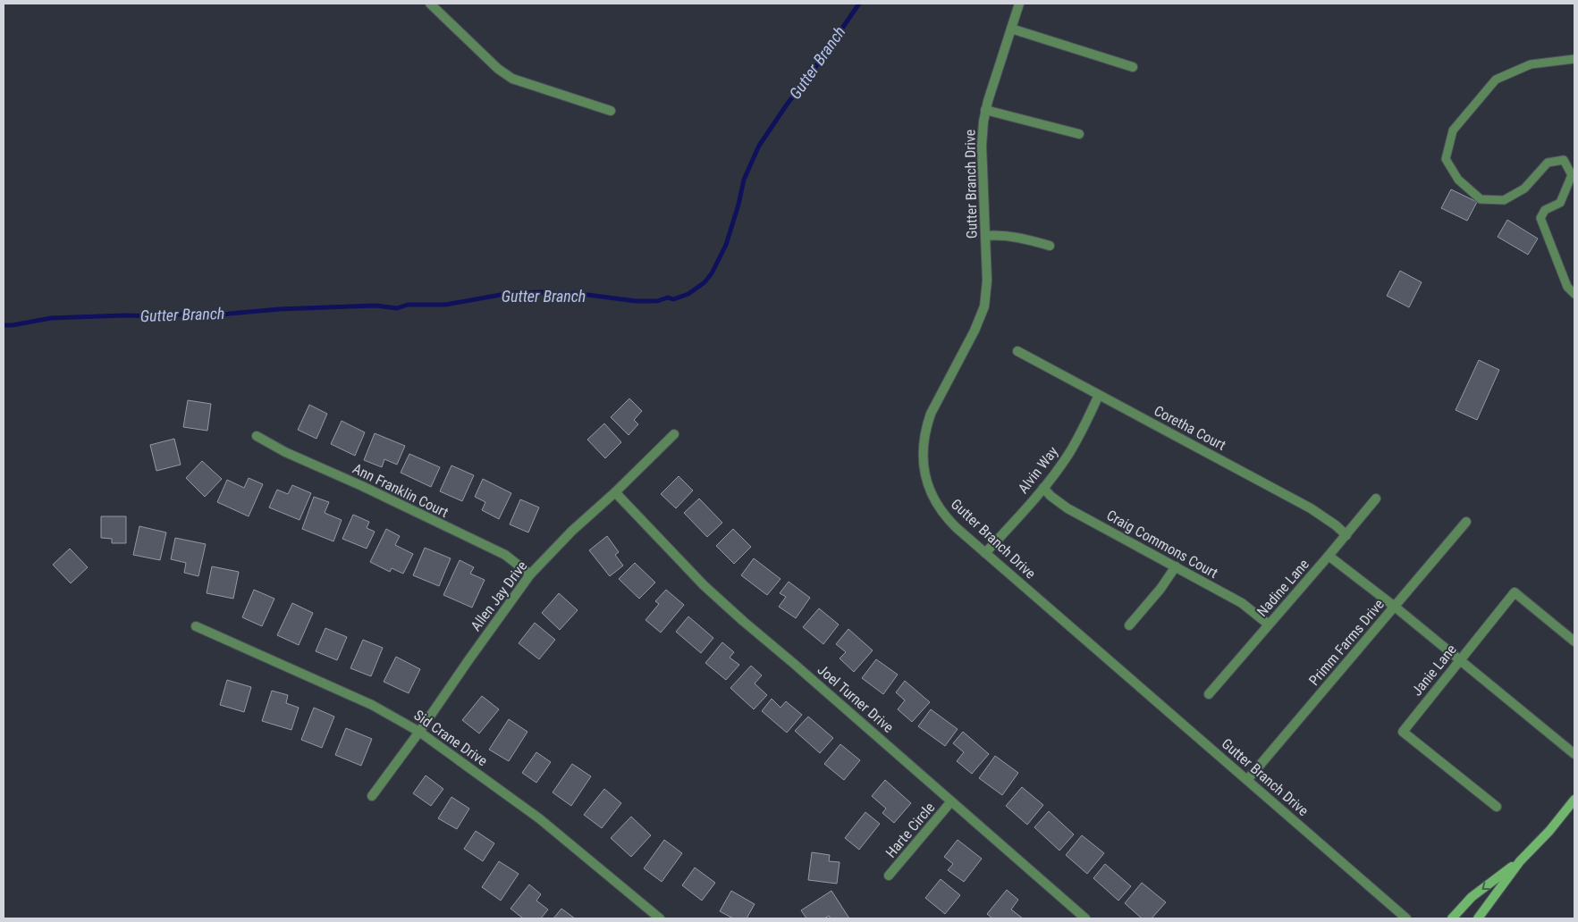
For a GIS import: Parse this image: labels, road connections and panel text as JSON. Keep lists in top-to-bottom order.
{
  "streets": {
    "street": [
      "Gutter Branch Drive",
      "Coretha Court",
      "Alvin Way",
      "Ann Franklin Court",
      "Craig Commons Court",
      "Nadine Lane",
      "Allen Jay Drive",
      "Primm Farms Drive",
      "Janie Lane",
      "Joel Turner Drive",
      "Sid Crane Drive",
      "Harte Circle"
    ]
  },
  "crossings": [
    ["Gutter Branch Drive", "Alvin Way"],
    ["Gutter Branch Drive", "Primm Farms Drive"],
    ["Coretha Court", "Alvin Way"],
    ["Coretha Court", "Nadine Lane"],
    ["Alvin Way", "Craig Commons Court"],
    ["Ann Franklin Court", "Allen Jay Drive"],
    ["Craig Commons Court", "Nadine Lane"],
    ["Allen Jay Drive", "Joel Turner Drive"],
    ["Allen Jay Drive", "Sid Crane Drive"],
    ["Joel Turner Drive", "Harte Circle"]
  ],
  "water": ["Gutter Branch"]
}
